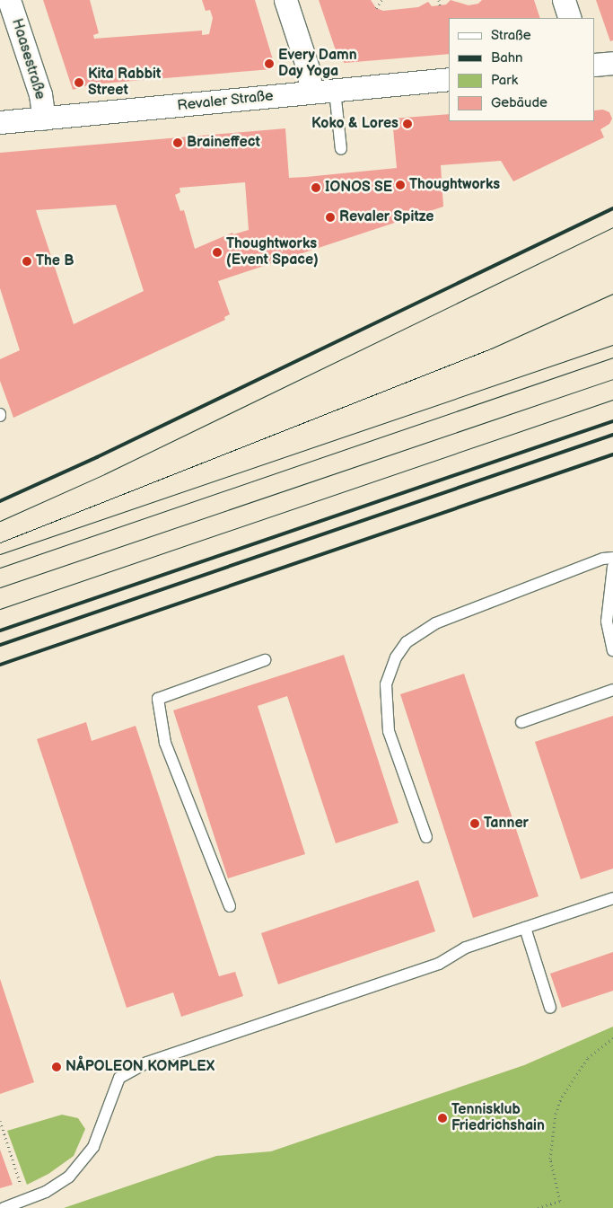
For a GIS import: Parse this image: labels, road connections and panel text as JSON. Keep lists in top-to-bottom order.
{
  "streets": {
    "street": ["Haasestraße", "Revaler Straße"]
  },
  "crossings": [
    ["Haasestraße", "Revaler Straße"]
  ],
  "places": [
    "Every Damn Day Yoga",
    "Kita Rabbit Street",
    "Koko & Lores",
    "Braineffect",
    "Thoughtworks",
    "IONOS SE",
    "Revaler Spitze",
    "Thoughtworks (Event Space)",
    "The B",
    "Tanner",
    "NÅPOLEON KOMPLEX",
    "Tennisklub Friedrichshain"
  ],
  "legend": [
    "Straße",
    "Bahn",
    "Park",
    "Gebäude"
  ]
}
